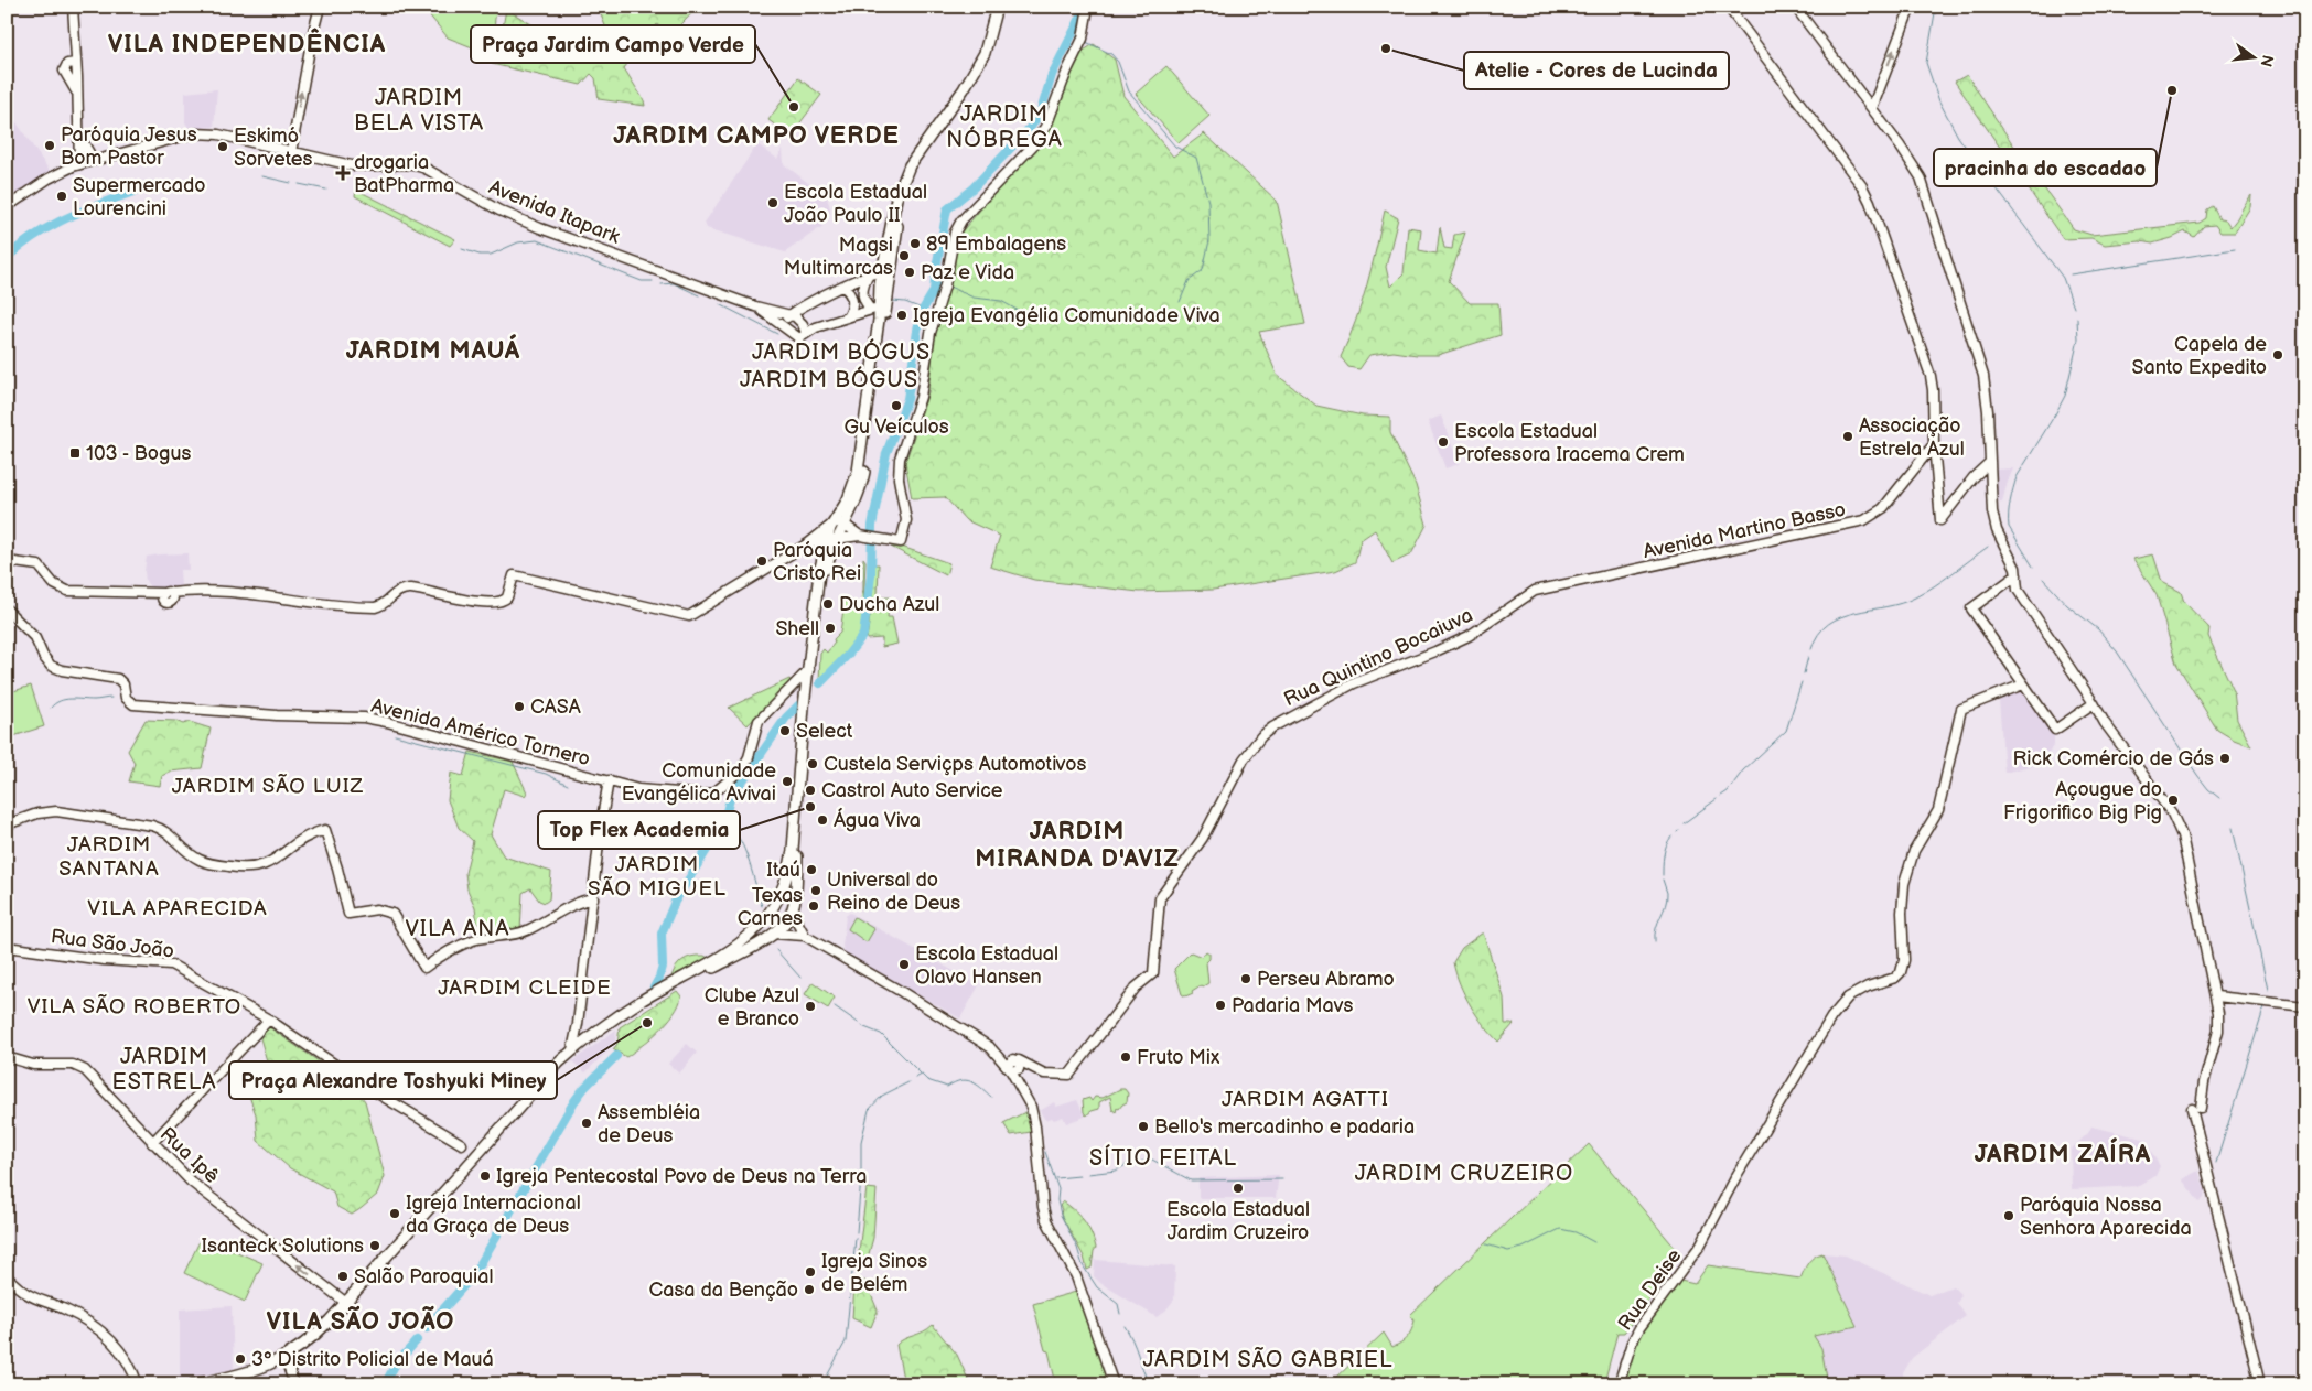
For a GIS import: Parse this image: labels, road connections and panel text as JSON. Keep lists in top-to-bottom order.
{
  "streets": {
    "street": [
      "Avenida Itapark",
      "Avenida Martino Basso",
      "Rua Quintino Bocaiuva",
      "Avenida Américo Tornero",
      "Rua São João",
      "Rua Ipê",
      "Rua Deise"
    ]
  },
  "crossings": [
    ["Avenida Martino Basso", "Rua Quintino Bocaiuva"]
  ],
  "one_way": ["Rua Ipê"],
  "districts": [
    "VILA INDEPENDÊNCIA",
    "JARDIM BELA VISTA",
    "JARDIM NÓBREGA",
    "JARDIM CAMPO VERDE",
    "JARDIM MAUÁ",
    "JARDIM BÓGUS",
    "JARDIM BÓGUS",
    "JARDIM SÃO LUIZ",
    "JARDIM MIRANDA D'AVIZ",
    "JARDIM SANTANA",
    "JARDIM SÃO MIGUEL",
    "VILA APARECIDA",
    "VILA ANA",
    "JARDIM CLEIDE",
    "VILA SÃO ROBERTO",
    "JARDIM ESTRELA",
    "JARDIM AGATTI",
    "JARDIM ZAÍRA",
    "SÍTIO FEITAL",
    "JARDIM CRUZEIRO",
    "VILA SÃO JOÃO",
    "JARDIM SÃO GABRIEL"
  ],
  "places": {
    "other": [
      "Atelie - Cores de Lucinda",
      "pracinha do escadao",
      "Praça Jardim Campo Verde",
      "Paróquia Jesus Bom Pastor",
      "Eskimó Sorvetes",
      "Supermercado Lourencini",
      "Escola Estadual João Paulo II",
      "89 Embalagens",
      "Magsi Multimarcas",
      "Paz e Vida",
      "Igreja Evangélia Comunidade Viva",
      "Capela de Santo Expedito",
      "Gu Veículos",
      "Associação Estrela Azul",
      "Escola Estadual Professora Iracema Crem",
      "Paróquia Cristo Rei",
      "Ducha Azul",
      "Shell",
      "CASA",
      "Select",
      "Rick Comércio de Gás",
      "Custela Serviçps Automotivos",
      "Comunidade Evangélica Avivai",
      "Castrol Auto Service",
      "Açougue do Frigorifico Big Pig",
      "Top Flex Academia",
      "Água Viva",
      "Itaú",
      "Universal do Reino de Deus",
      "Texas Carnes",
      "Escola Estadual Olavo Hansen",
      "Perseu Abramo",
      "Padaria Mavs",
      "Clube Azul e Branco",
      "Praça Alexandre Toshyuki Miney",
      "Fruto Mix",
      "Assembléia de Deus",
      "Bello's mercadinho e padaria",
      "Igreja Pentecostal Povo de Deus na Terra",
      "Escola Estadual Jardim Cruzeiro",
      "Igreja Internacional da Graça de Deus",
      "Paróquia Nossa Senhora Aparecida",
      "Isanteck Solutions",
      "Igreja Sinos de Belém",
      "Salão Paroquial",
      "Casa da Benção",
      "3º Distrito Policial de Mauá"
    ],
    "health": ["drogaria BatPharma"],
    "transit": ["103 - Bogus"]
  },
  "north": "right"
}
